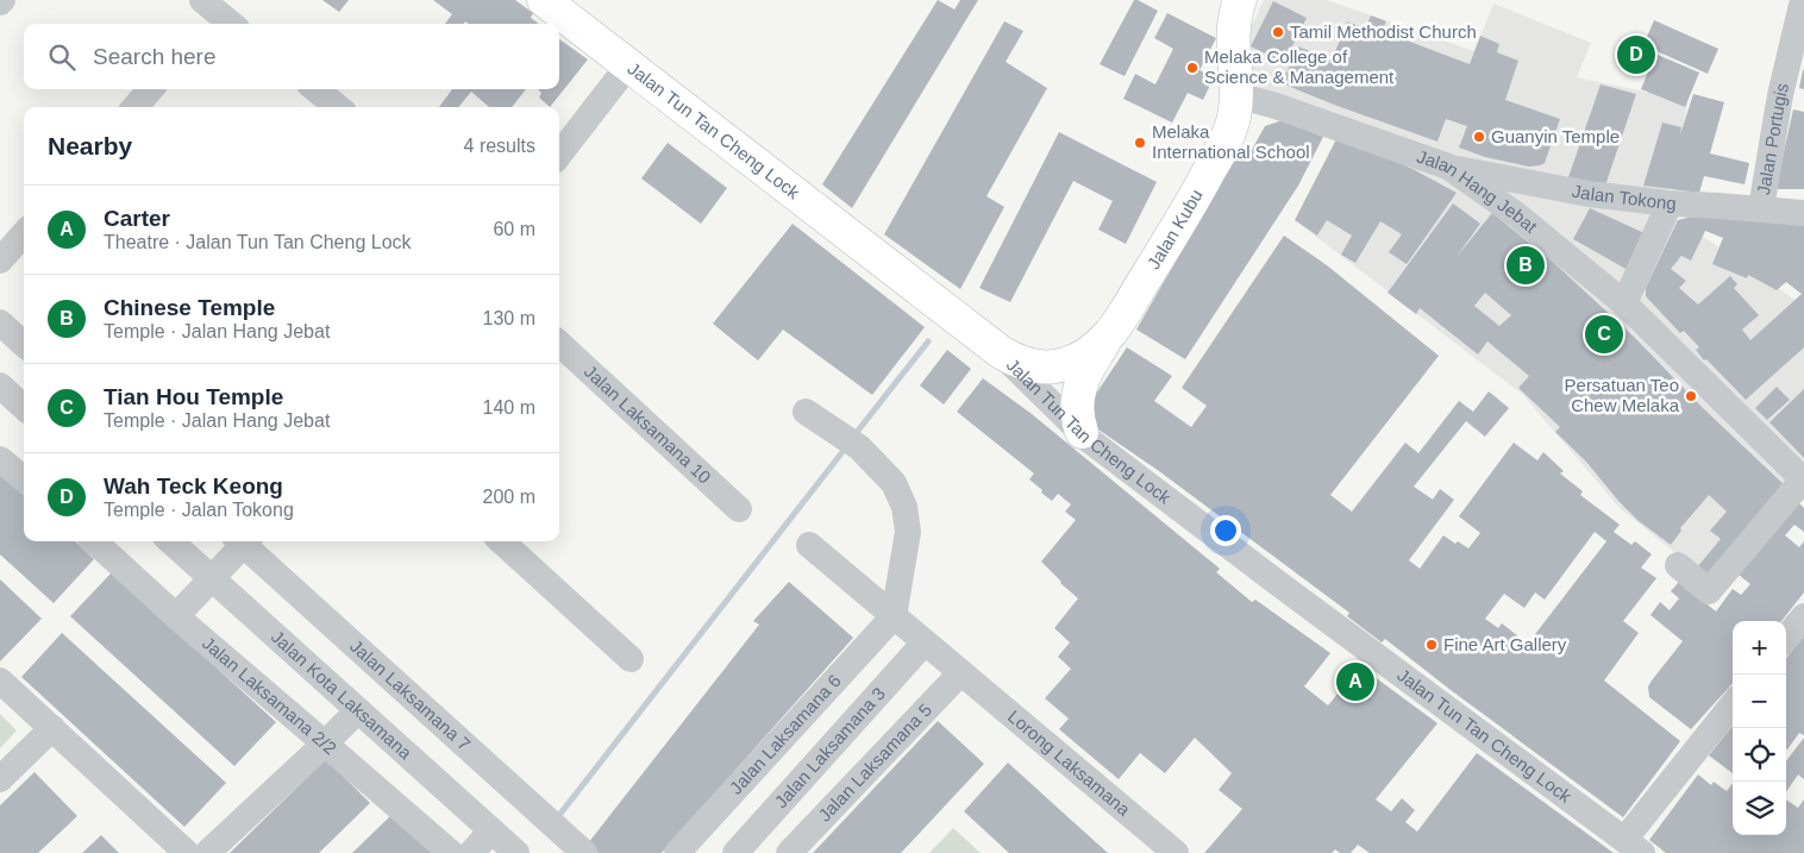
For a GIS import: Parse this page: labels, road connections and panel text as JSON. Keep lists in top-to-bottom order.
{
  "streets": {
    "main road": ["Jalan Tun Tan Cheng Lock", "Jalan Kubu"],
    "street": [
      "Jalan Portugis",
      "Jalan Hang Jebat",
      "Jalan Tokong",
      "Jalan Laksamana 10",
      "Jalan Kota Laksamana",
      "Jalan Laksamana 7",
      "Jalan Laksamana 2/2",
      "Jalan Laksamana 6",
      "Jalan Laksamana 3",
      "Jalan Laksamana 5",
      "Lorong Laksamana"
    ]
  },
  "crossings": [
    ["Jalan Tun Tan Cheng Lock", "Jalan Kubu"],
    ["Jalan Portugis", "Jalan Tokong"],
    ["Jalan Hang Jebat", "Jalan Tokong"],
    ["Jalan Hang Jebat", "Jalan Kubu"],
    ["Jalan Laksamana 6", "Lorong Laksamana"],
    ["Jalan Laksamana 3", "Lorong Laksamana"],
    ["Jalan Laksamana 5", "Lorong Laksamana"]
  ],
  "places": [
    "Tamil Methodist Church",
    "Melaka College of Science & Management",
    "Guanyin Temple",
    "Melaka International School",
    "Persatuan Teo Chew Melaka",
    "Fine Art Gallery"
  ],
  "page": {
    "search": "Search here",
    "pins": [
      "D",
      "B",
      "C",
      "A"
    ],
    "heading": ["Nearby", "4 results"],
    "list": [
      {
        "mark": "A",
        "name": "Carter",
        "note": "Theatre · Jalan Tun Tan Cheng Lock",
        "value": "60 m"
      },
      {
        "mark": "B",
        "name": "Chinese Temple",
        "note": "Temple · Jalan Hang Jebat",
        "value": "130 m"
      },
      {
        "mark": "C",
        "name": "Tian Hou Temple",
        "note": "Temple · Jalan Hang Jebat",
        "value": "140 m"
      },
      {
        "mark": "D",
        "name": "Wah Teck Keong",
        "note": "Temple · Jalan Tokong",
        "value": "200 m"
      }
    ],
    "map_buttons": ["+", "−"]
  }
}
